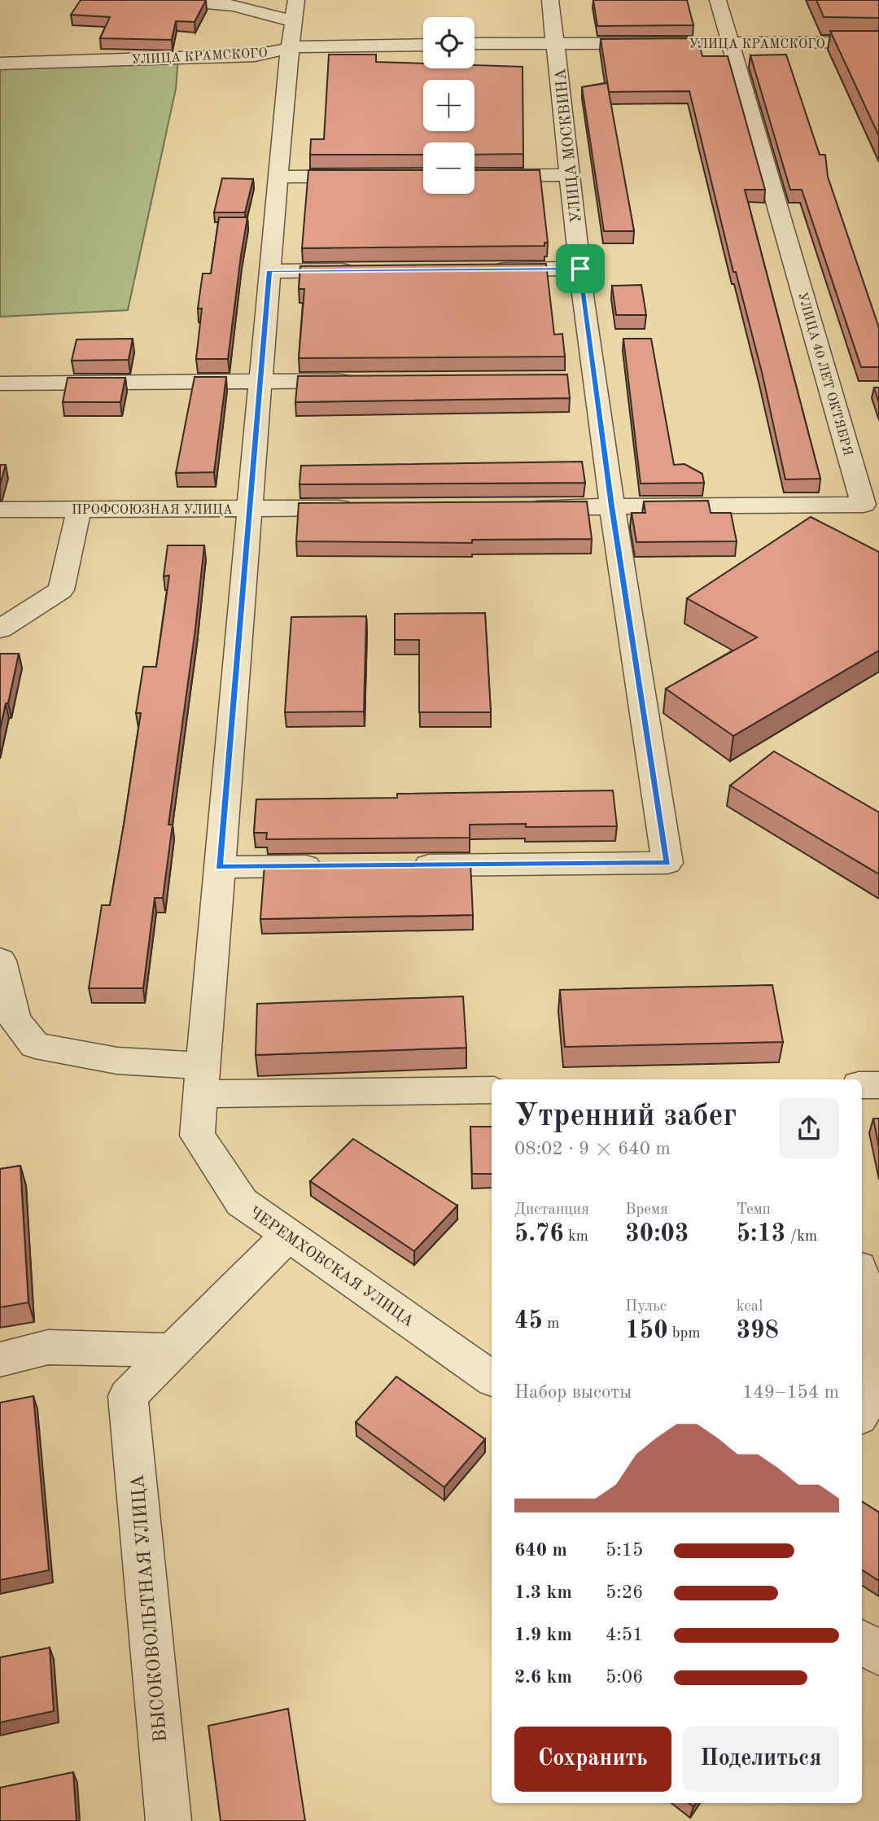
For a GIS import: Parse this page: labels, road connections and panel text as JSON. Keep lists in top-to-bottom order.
{
  "streets": {
    "street": [
      "УЛИЦА КРАМСКОГО",
      "УЛИЦА МОСКВИНА",
      "УЛИЦА 40 ЛЕТ ОКТЯБРЯ",
      "ПРОФСОЮЗНАЯ УЛИЦА",
      "ЧЕРЕМХОВСКАЯ УЛИЦА",
      "ВЫСОКОВОЛЬТНАЯ УЛИЦА"
    ]
  },
  "crossings": [
    ["УЛИЦА КРАМСКОГО", "УЛИЦА МОСКВИНА"],
    ["УЛИЦА КРАМСКОГО", "УЛИЦА 40 ЛЕТ ОКТЯБРЯ"],
    ["УЛИЦА КРАМСКОГО", "ЧЕРЕМХОВСКАЯ УЛИЦА"],
    ["УЛИЦА МОСКВИНА", "УЛИЦА 40 ЛЕТ ОКТЯБРЯ"],
    ["ПРОФСОЮЗНАЯ УЛИЦА", "ЧЕРЕМХОВСКАЯ УЛИЦА"]
  ],
  "page": {
    "map_buttons": ["+", "−"],
    "heading": ["Утренний забег", "08:02 · 9 × 640 m"],
    "stats": [
      ["Дистанция", "5.76 km"],
      ["Время", "30:03"],
      ["Темп", "5:13 /km"],
      ["45 m"],
      ["Пульс", "150 bpm"],
      ["kcal", "398"]
    ],
    "chart": ["Набор высоты", "149–154 m"],
    "list": [
      {
        "name": "640 m",
        "note": "5:15"
      },
      {
        "name": "1.3 km",
        "note": "5:26"
      },
      {
        "name": "1.9 km",
        "note": "4:51"
      },
      {
        "name": "2.6 km",
        "note": "5:06"
      }
    ],
    "buttons": ["Сохранить", "Поделиться"]
  }
}
